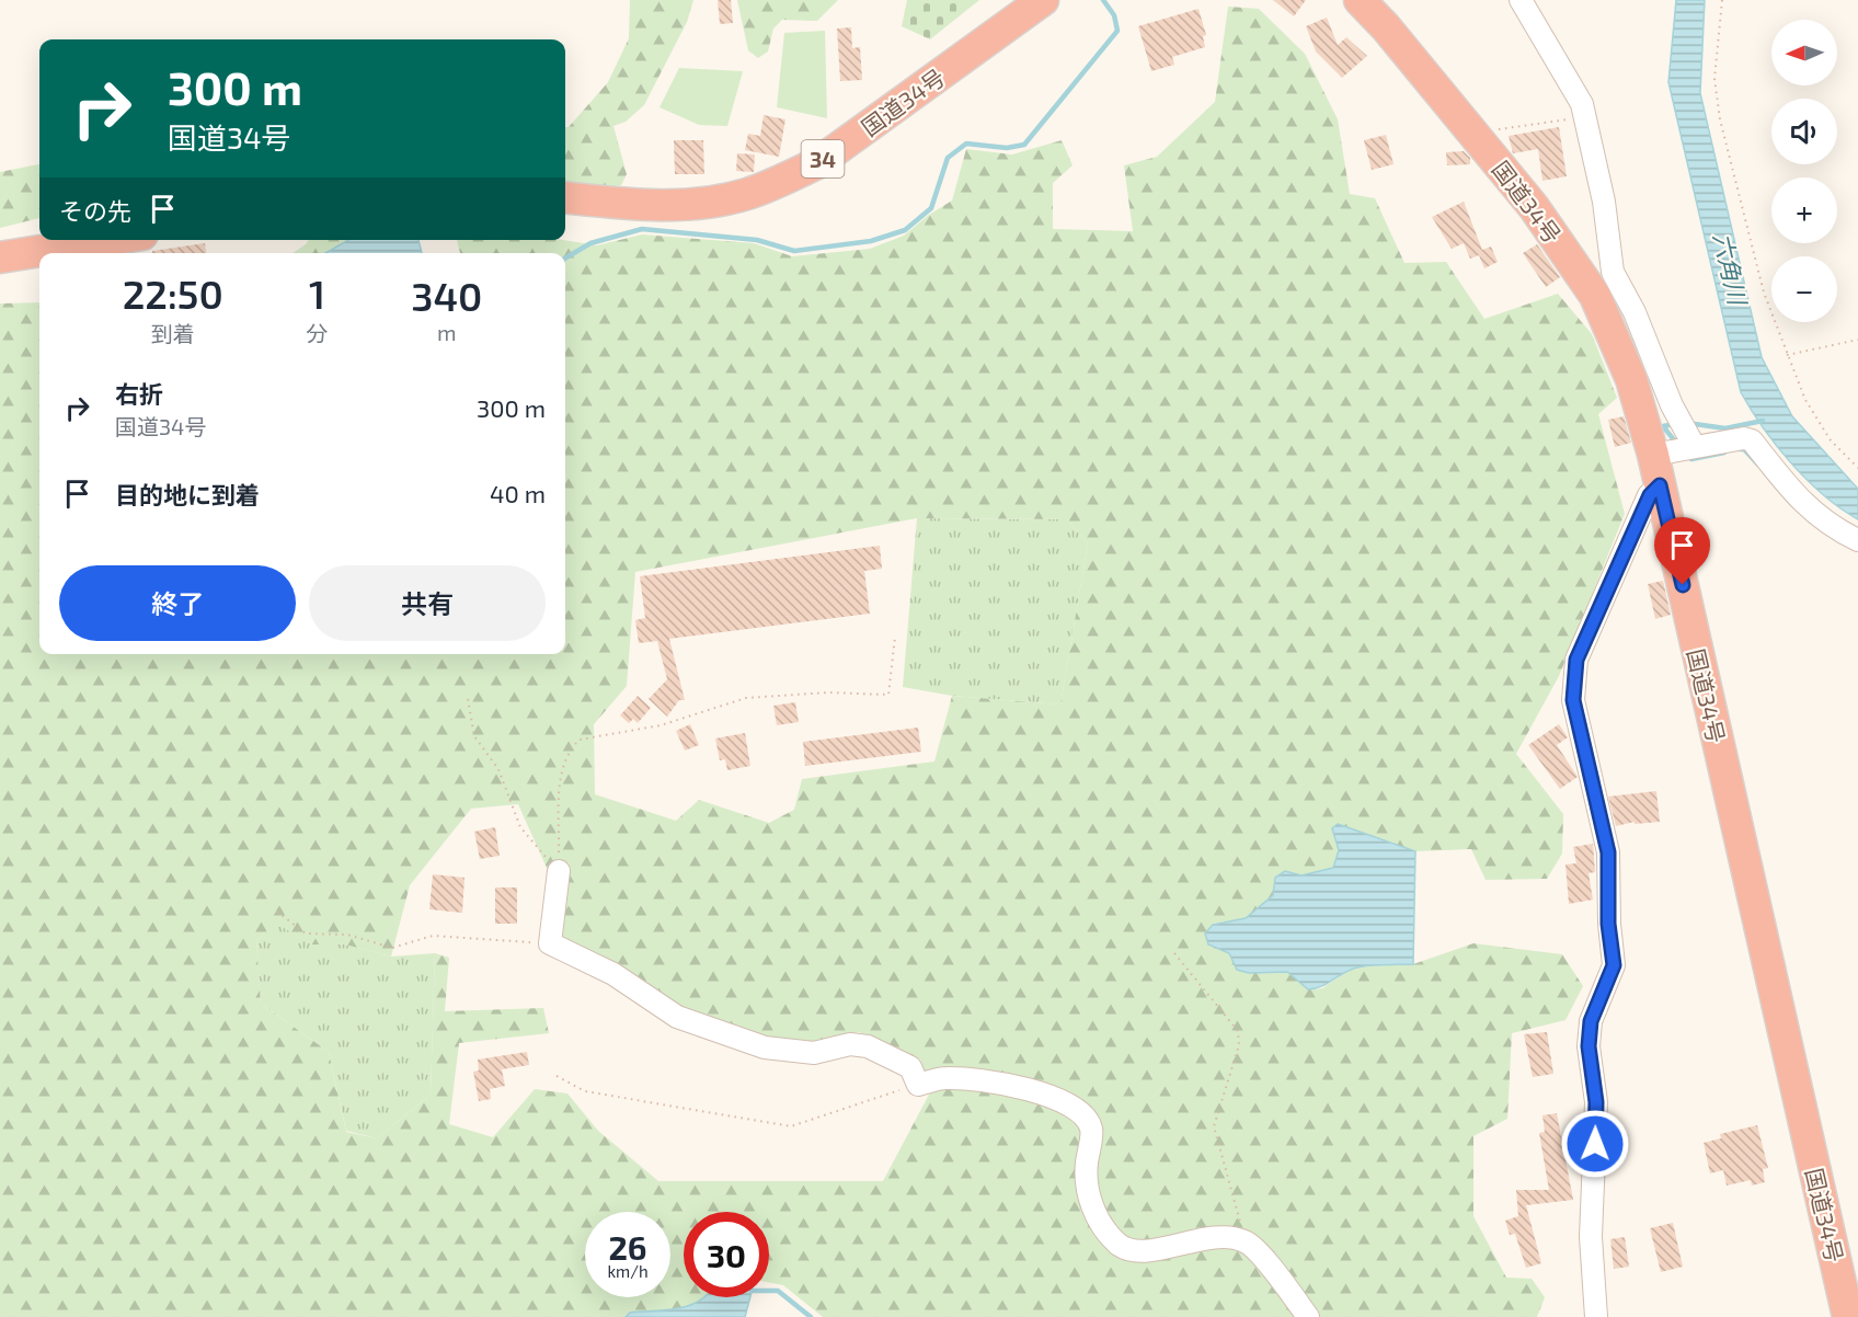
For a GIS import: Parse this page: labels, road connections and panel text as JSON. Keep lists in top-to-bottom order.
{
  "streets": {
    "highway": ["国道34号", "34"]
  },
  "water": ["六角川"],
  "north": "left",
  "page": {
    "map_buttons": ["+", "−"],
    "turn": ["300 m", "国道34号"],
    "then": "その先",
    "eta": [
      "22:50",
      "到着",
      "1",
      "分",
      "340",
      "m"
    ],
    "list": [
      {
        "name": "右折",
        "note": "国道34号",
        "value": "300 m"
      },
      {
        "name": "目的地に到着",
        "value": "40 m"
      }
    ],
    "buttons": ["終了", "共有"],
    "speed": "26 km/h",
    "limit": "30"
  }
}
